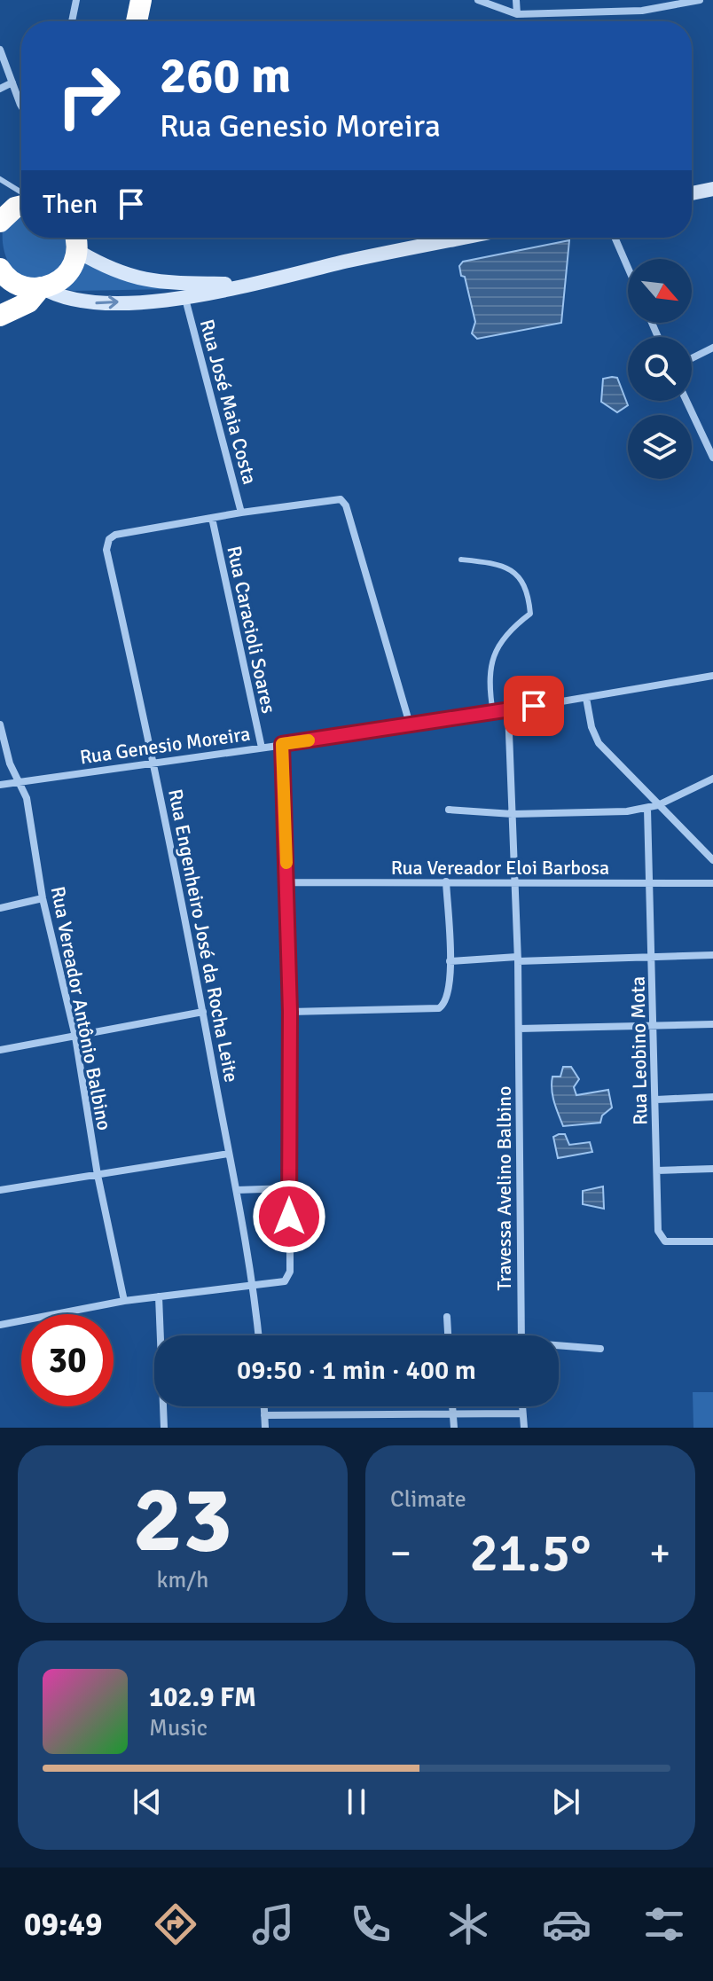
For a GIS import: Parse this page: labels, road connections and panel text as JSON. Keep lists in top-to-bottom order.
{
  "streets": {
    "street": [
      "Rua José Maia Costa",
      "Rua Caracioli Soares",
      "Rua Genesio Moreira",
      "Rua Vereador Eloi Barbosa",
      "Rua Engenheiro José da Rocha Leite",
      "Rua Vereador Antônio Balbino",
      "Rua Leobino Mota",
      "Travessa Avelino Balbino"
    ]
  },
  "crossings": [
    ["Rua Caracioli Soares", "Rua Genesio Moreira"],
    ["Rua Caracioli Soares", "Rua Engenheiro José da Rocha Leite"],
    ["Rua Genesio Moreira", "Rua Engenheiro José da Rocha Leite"],
    ["Rua Genesio Moreira", "Rua Vereador Antônio Balbino"],
    ["Rua Genesio Moreira", "Travessa Avelino Balbino"],
    ["Rua Vereador Eloi Barbosa", "Rua Leobino Mota"],
    ["Rua Vereador Eloi Barbosa", "Travessa Avelino Balbino"]
  ],
  "north": "bottom right",
  "page": {
    "turn": ["260 m", "Rua Genesio Moreira"],
    "then": "Then",
    "limit": "30",
    "trip": "09:50 · 1 min · 400 m",
    "tile": [
      ["23", "km/h"],
      "Climate"
    ],
    "heat": ["−", "21.5°", "+"],
    "song": ["102.9 FM", "Music"],
    "tabs": "09:49"
  }
}
